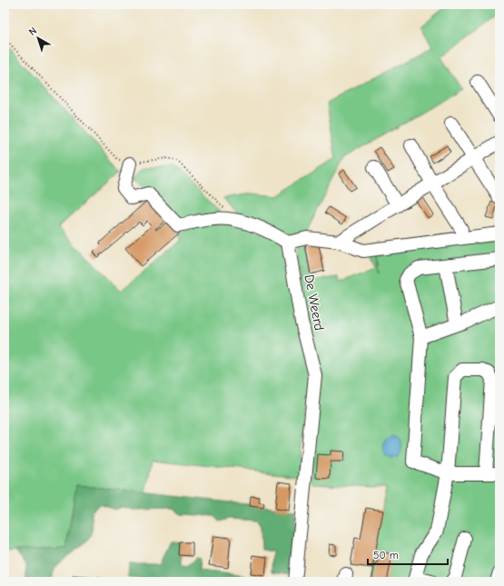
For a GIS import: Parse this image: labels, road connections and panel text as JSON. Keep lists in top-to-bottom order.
{
  "streets": {
    "street": ["De Weerd"]
  },
  "scale_bar": "50 m",
  "north": "top left"
}
